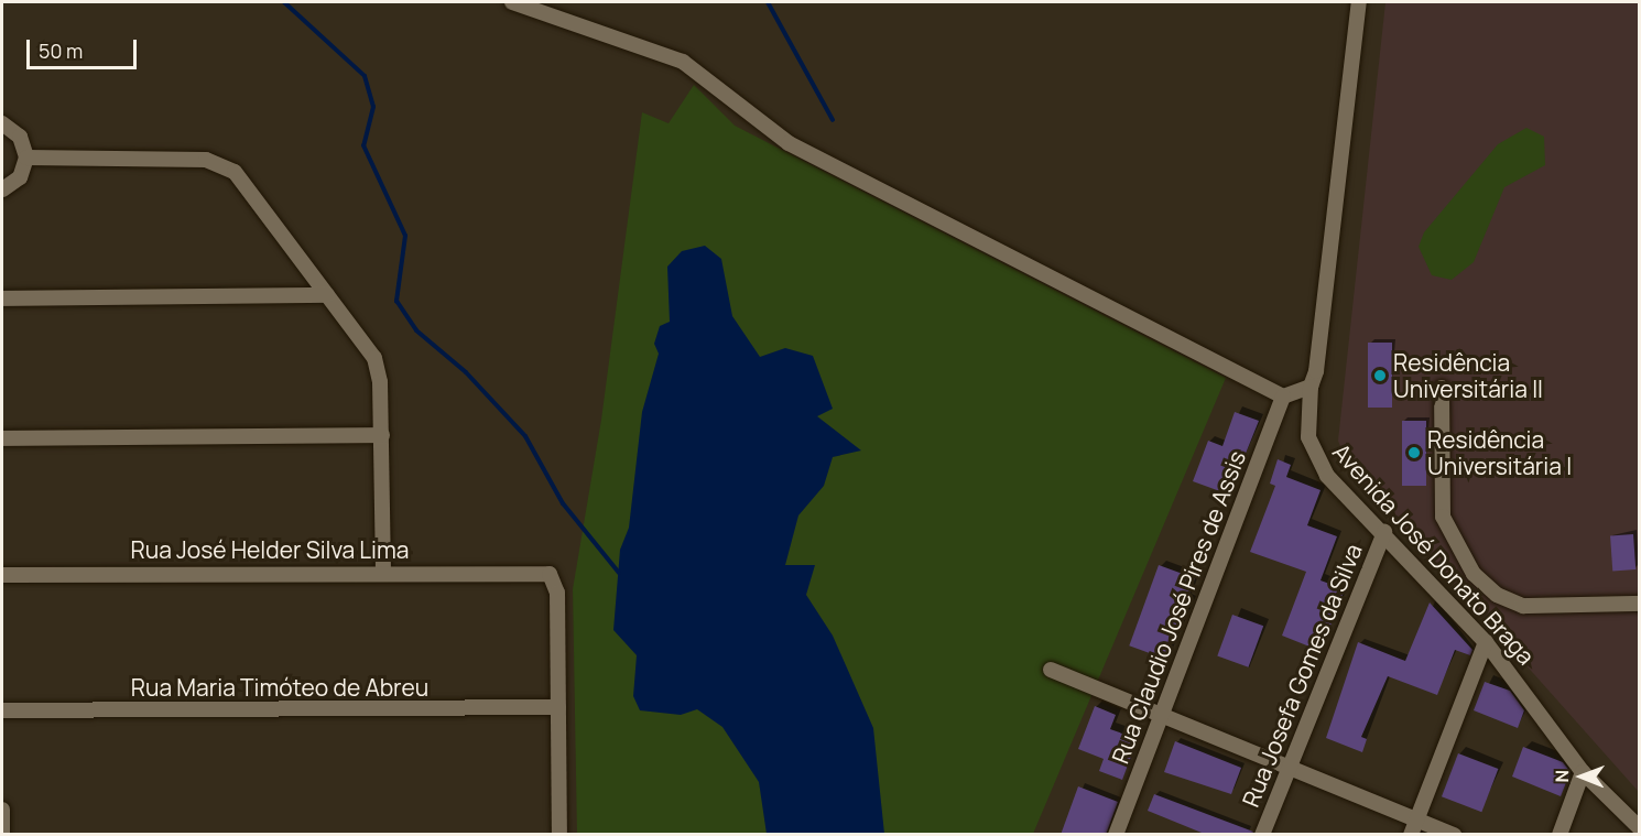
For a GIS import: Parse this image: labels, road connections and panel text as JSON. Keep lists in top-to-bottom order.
{
  "streets": {
    "street": [
      "Rua José Helder Silva Lima",
      "Avenida José Donato Braga",
      "Rua Claudio José Pires de Assis",
      "Rua Josefa Gomes da Silva",
      "Rua Maria Timóteo de Abreu"
    ]
  },
  "crossings": [
    ["Rua José Helder Silva Lima", "Rua Maria Timóteo de Abreu"],
    ["Avenida José Donato Braga", "Rua Josefa Gomes da Silva"]
  ],
  "places": ["Residência Universitária II", "Residência Universitária I"],
  "scale_bar": "50 m",
  "north": "left"
}
